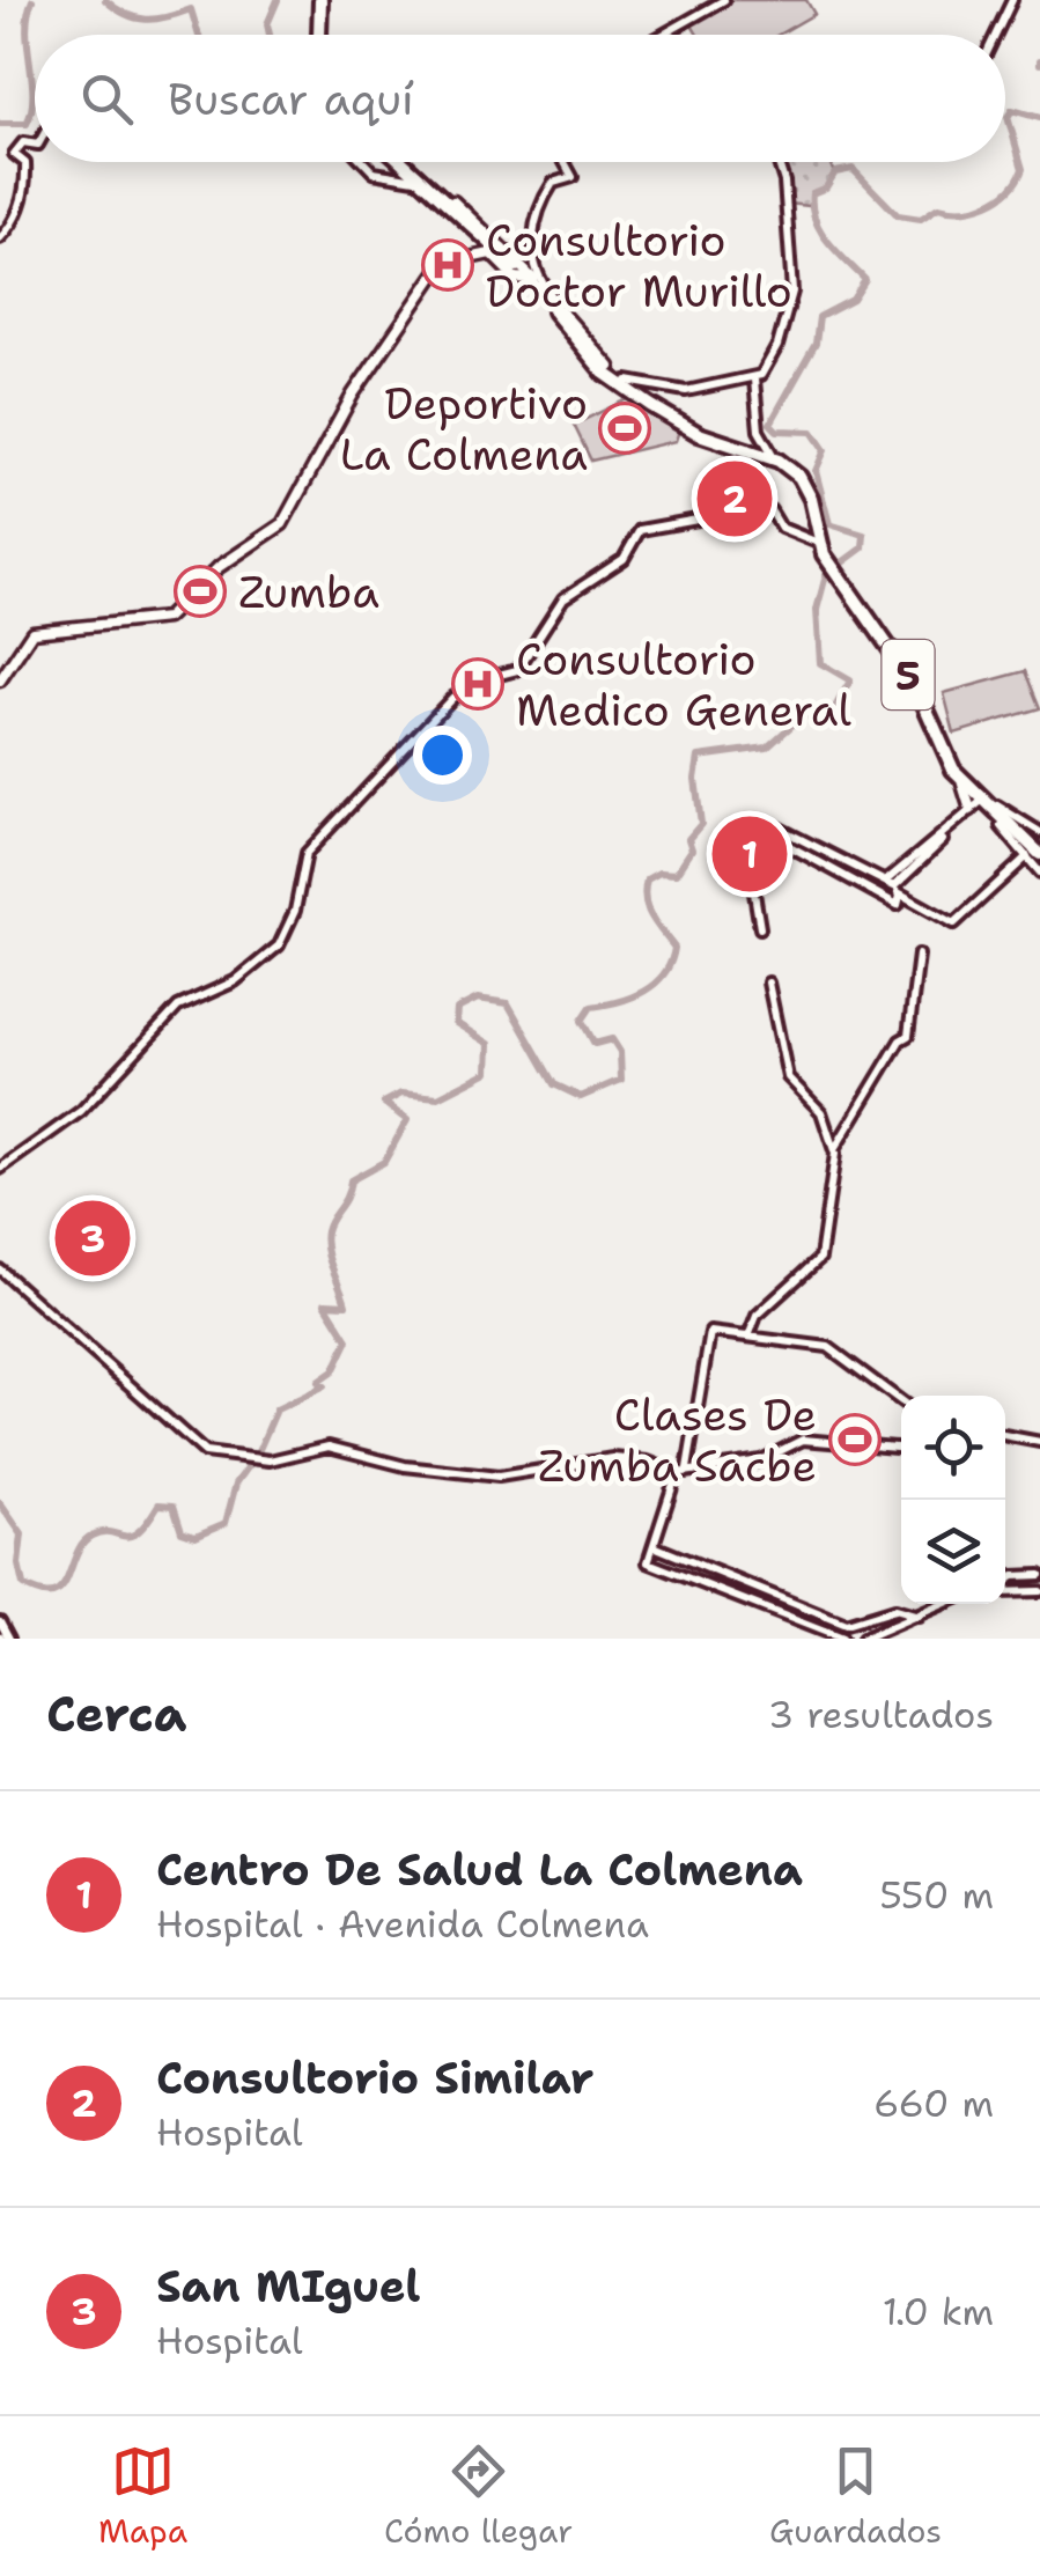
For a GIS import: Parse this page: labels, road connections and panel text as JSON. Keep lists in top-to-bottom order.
{
  "streets": {
    "main road": ["5"]
  },
  "places": {
    "hospital": ["Consultorio Doctor Murillo", "Consultorio Medico General"],
    "sports": ["Deportivo La Colmena", "Zumba", "Clases De Zumba Sacbe"]
  },
  "page": {
    "search": "Buscar aquí",
    "pins": ["2", "1", "3"],
    "heading": ["Cerca", "3 resultados"],
    "list": [
      {
        "mark": "1",
        "name": "Centro De Salud La Colmena",
        "note": "Hospital · Avenida Colmena",
        "value": "550 m"
      },
      {
        "mark": "2",
        "name": "Consultorio Similar",
        "note": "Hospital",
        "value": "660 m"
      },
      {
        "mark": "3",
        "name": "San MIguel",
        "note": "Hospital",
        "value": "1.0 km"
      }
    ],
    "nav": ["Mapa", "Cómo llegar", "Guardados"]
  }
}
